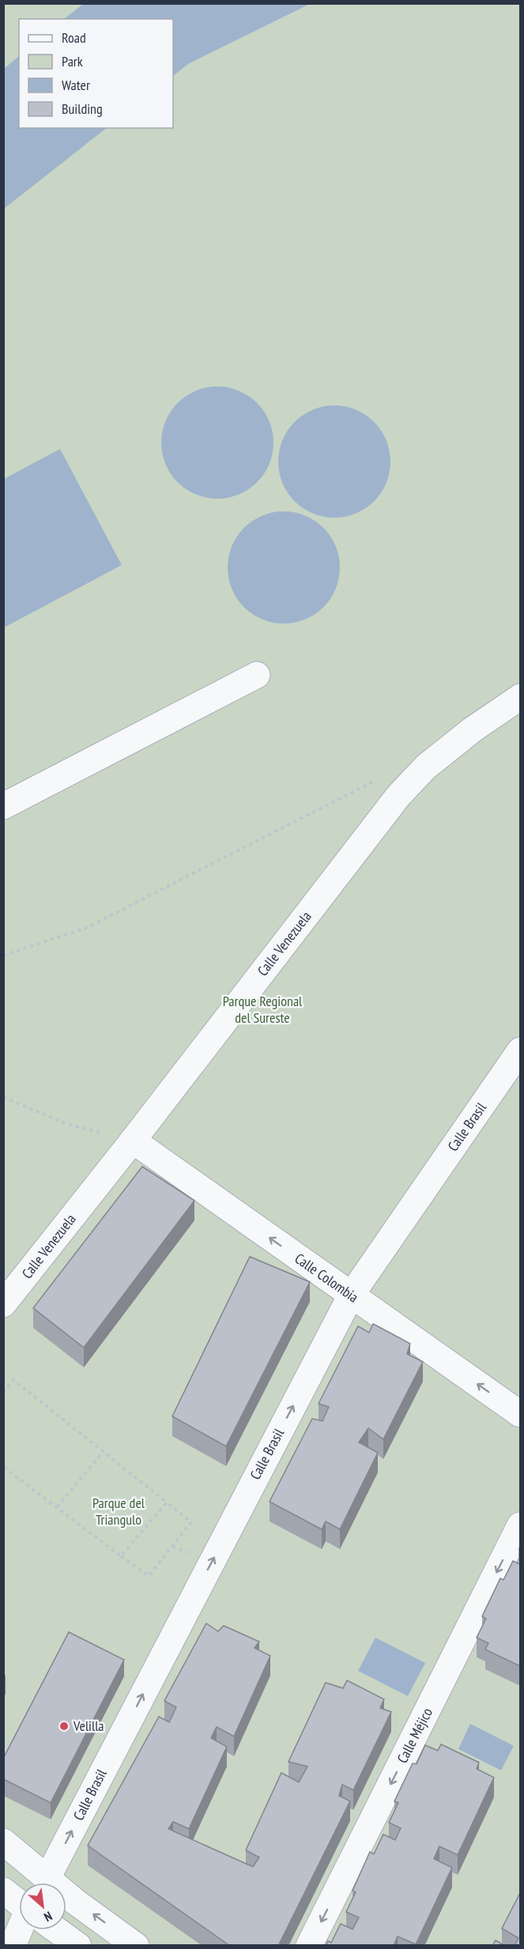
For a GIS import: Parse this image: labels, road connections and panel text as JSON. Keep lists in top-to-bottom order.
{
  "streets": {
    "street": [
      "Calle Venezuela",
      "Calle Brasil",
      "Calle Colombia",
      "Calle Méjico"
    ]
  },
  "crossings": [
    ["Calle Venezuela", "Calle Colombia"],
    ["Calle Brasil", "Calle Colombia"]
  ],
  "one_way": ["Calle Brasil", "Calle Colombia", "Calle Méjico"],
  "parks": ["Parque Regional del Sureste", "Parque del Triangulo"],
  "places": ["Velilla"],
  "legend": [
    "Road",
    "Park",
    "Water",
    "Building"
  ],
  "north": "bottom right"
}
